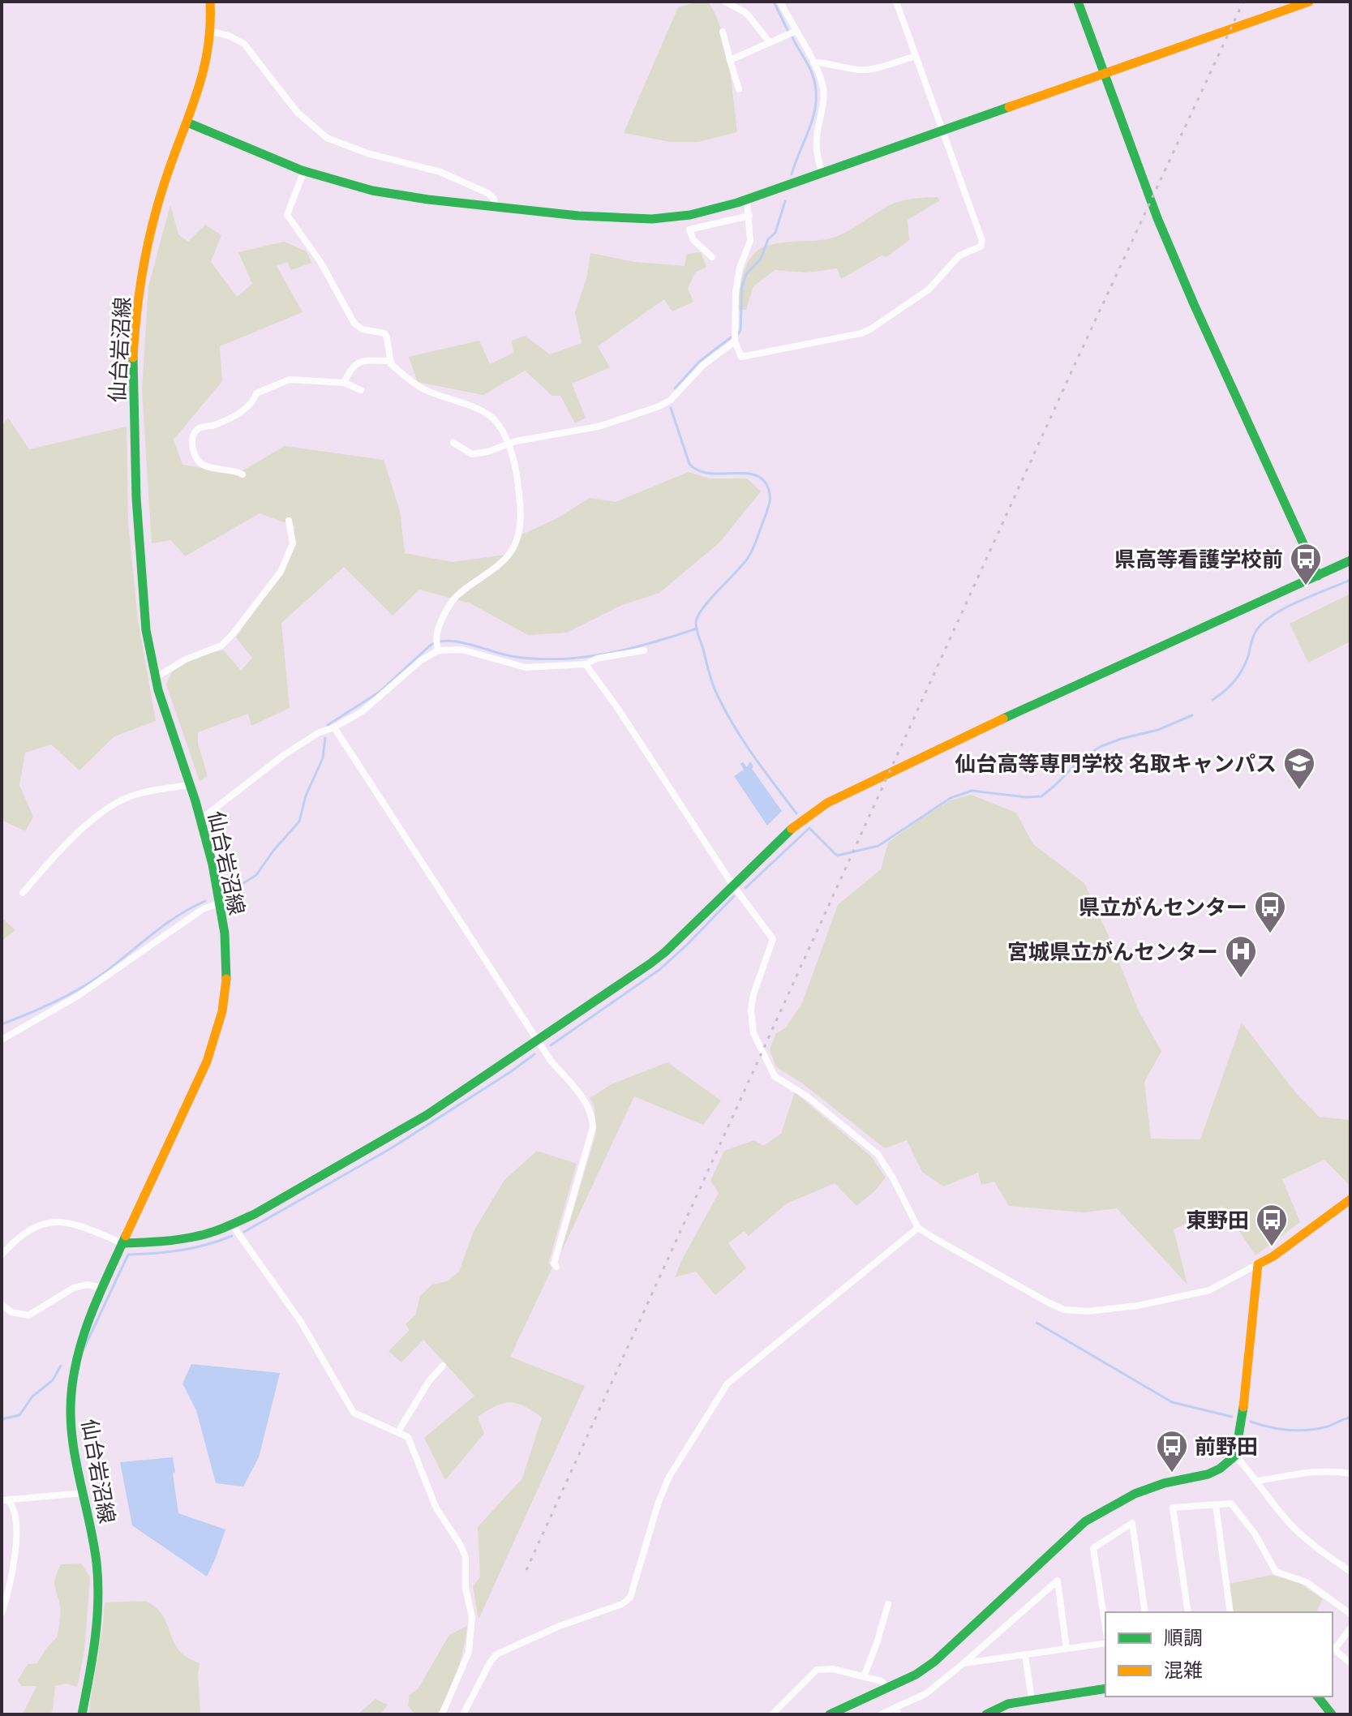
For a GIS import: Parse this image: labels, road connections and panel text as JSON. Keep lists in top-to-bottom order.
{
  "streets": {
    "street": ["仙台岩沼線"]
  },
  "places": {
    "bus stop": [
      "県高等看護学校前",
      "県立がんセンター",
      "東野田",
      "前野田"
    ],
    "school or university": ["仙台高等専門学校 名取キャンパス"],
    "hospital": ["宮城県立がんセンター"]
  },
  "legend": ["順調", "混雑"]
}
